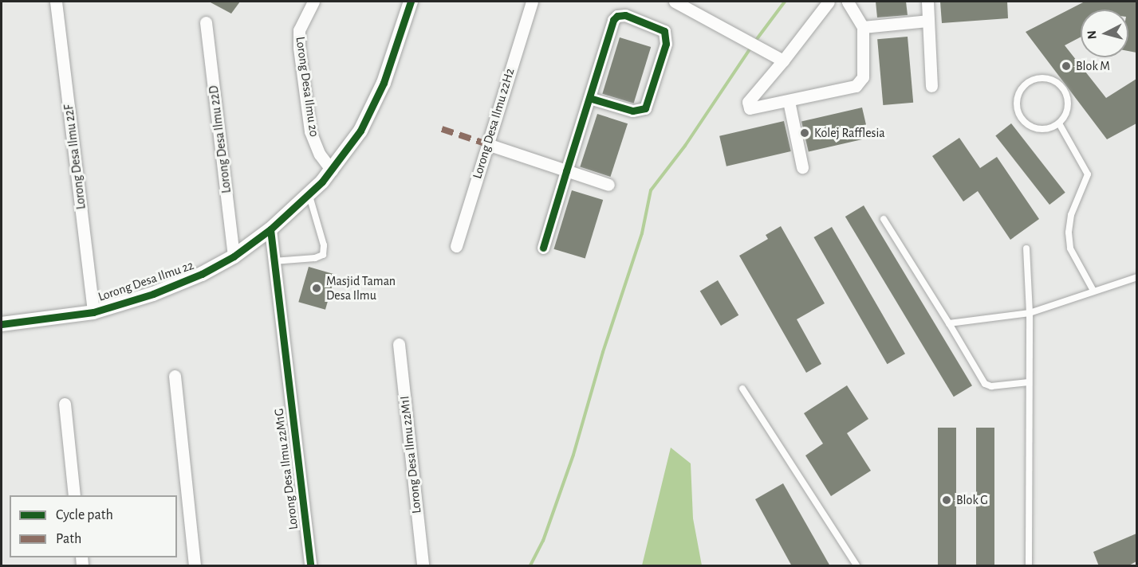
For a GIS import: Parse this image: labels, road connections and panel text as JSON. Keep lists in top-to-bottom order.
{
  "streets": {
    "street": [
      "Lorong Desa Ilmu 20",
      "Lorong Desa Ilmu 22H2",
      "Lorong Desa Ilmu 22D",
      "Lorong Desa Ilmu 22F",
      "Lorong Desa Ilmu 22",
      "Lorong Desa Ilmu 22M1I",
      "Lorong Desa Ilmu 22M1G"
    ]
  },
  "crossings": [
    ["Lorong Desa Ilmu 20", "Lorong Desa Ilmu 22"],
    ["Lorong Desa Ilmu 22D", "Lorong Desa Ilmu 22"],
    ["Lorong Desa Ilmu 22F", "Lorong Desa Ilmu 22"],
    ["Lorong Desa Ilmu 22", "Lorong Desa Ilmu 22M1G"]
  ],
  "places": [
    "Blok M",
    "Kolej Rafflesia",
    "Masjid Taman Desa Ilmu",
    "Blok G"
  ],
  "legend": ["Cycle path", "Path"],
  "north": "left"
}
